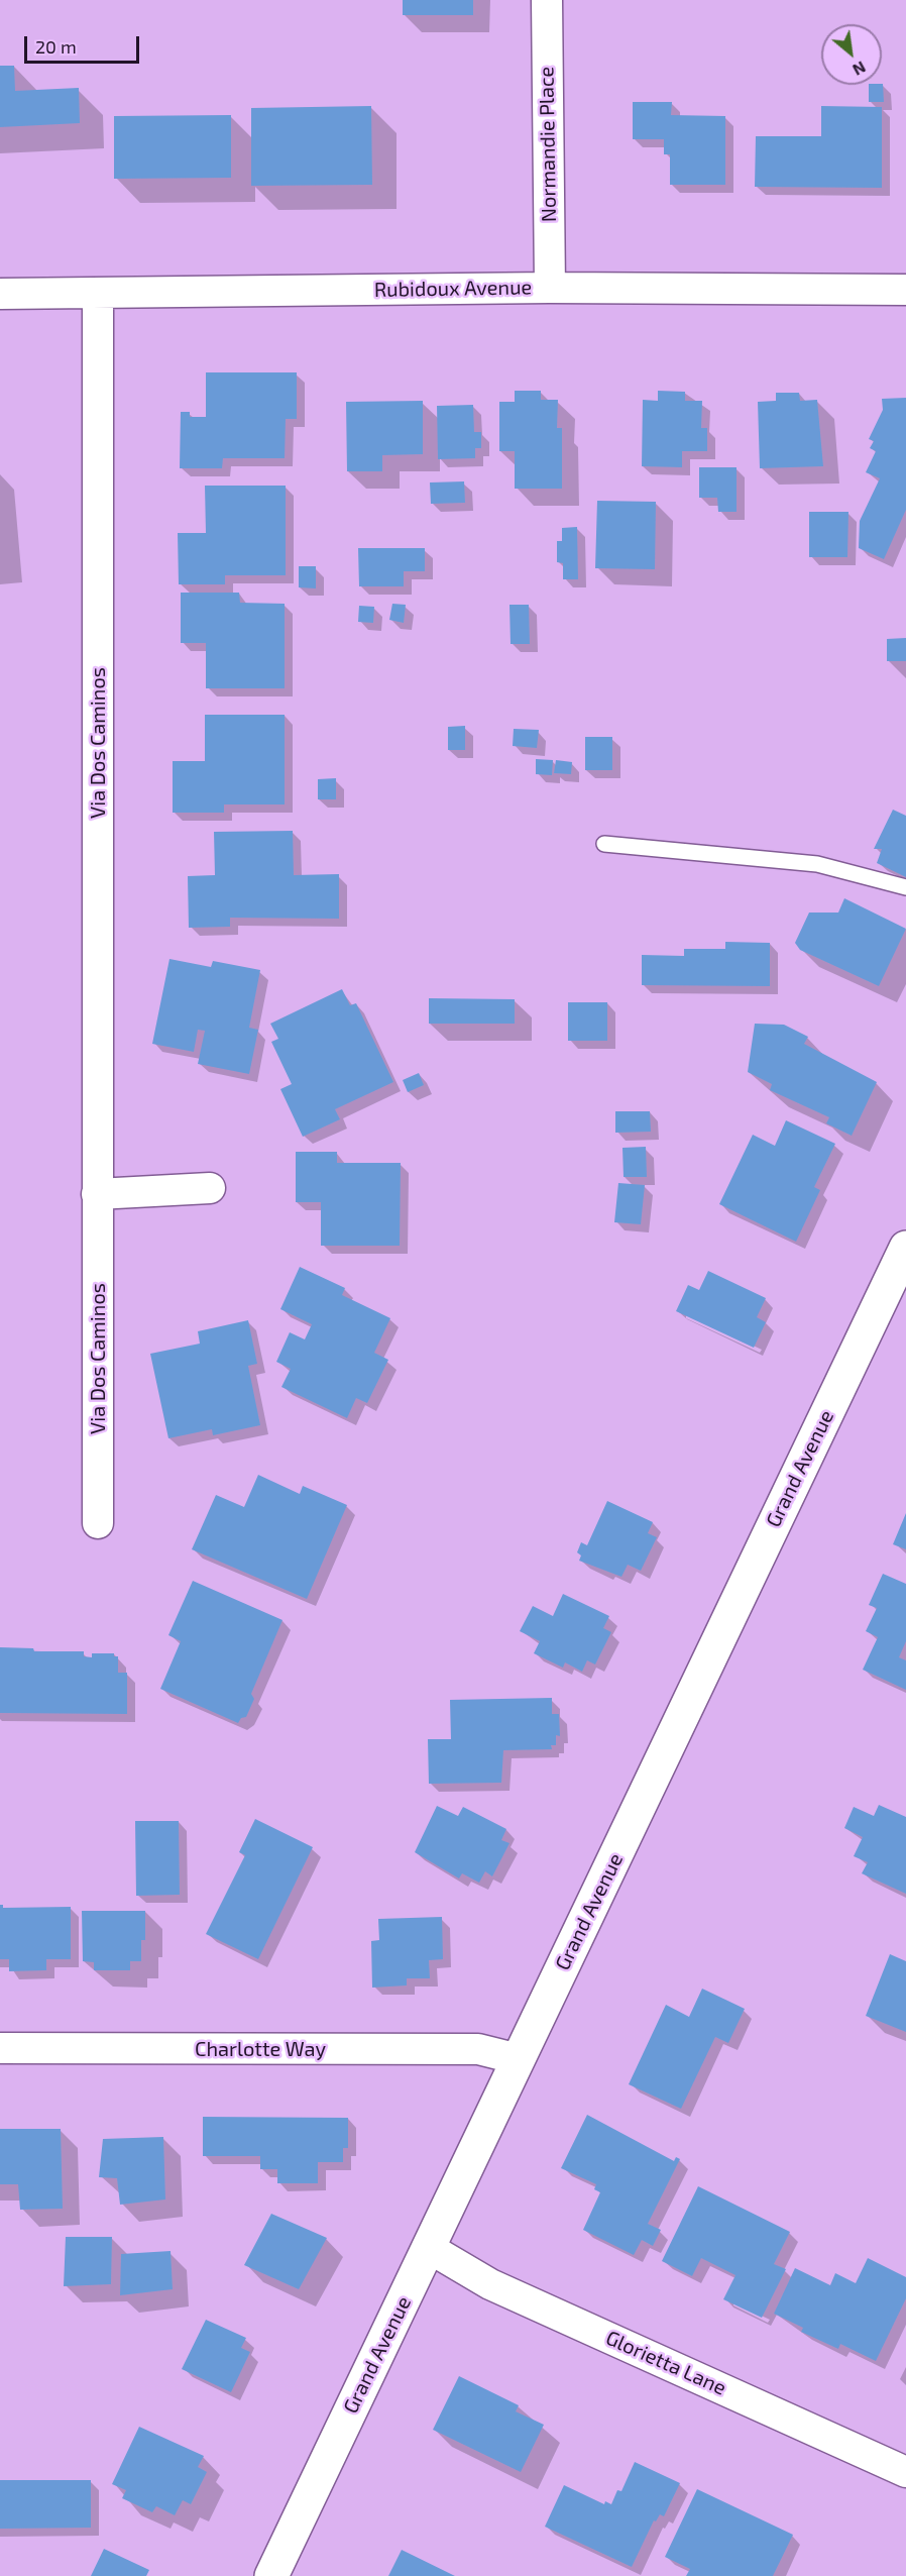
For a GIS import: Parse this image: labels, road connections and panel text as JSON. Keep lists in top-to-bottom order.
{
  "streets": {
    "street": [
      "Normandie Place",
      "Rubidoux Avenue",
      "Via Dos Caminos",
      "Grand Avenue",
      "Charlotte Way",
      "Glorietta Lane"
    ]
  },
  "crossings": [
    ["Normandie Place", "Rubidoux Avenue"],
    ["Rubidoux Avenue", "Via Dos Caminos"],
    ["Grand Avenue", "Charlotte Way"],
    ["Grand Avenue", "Glorietta Lane"]
  ],
  "scale_bar": "20 m",
  "north": "bottom right"
}
